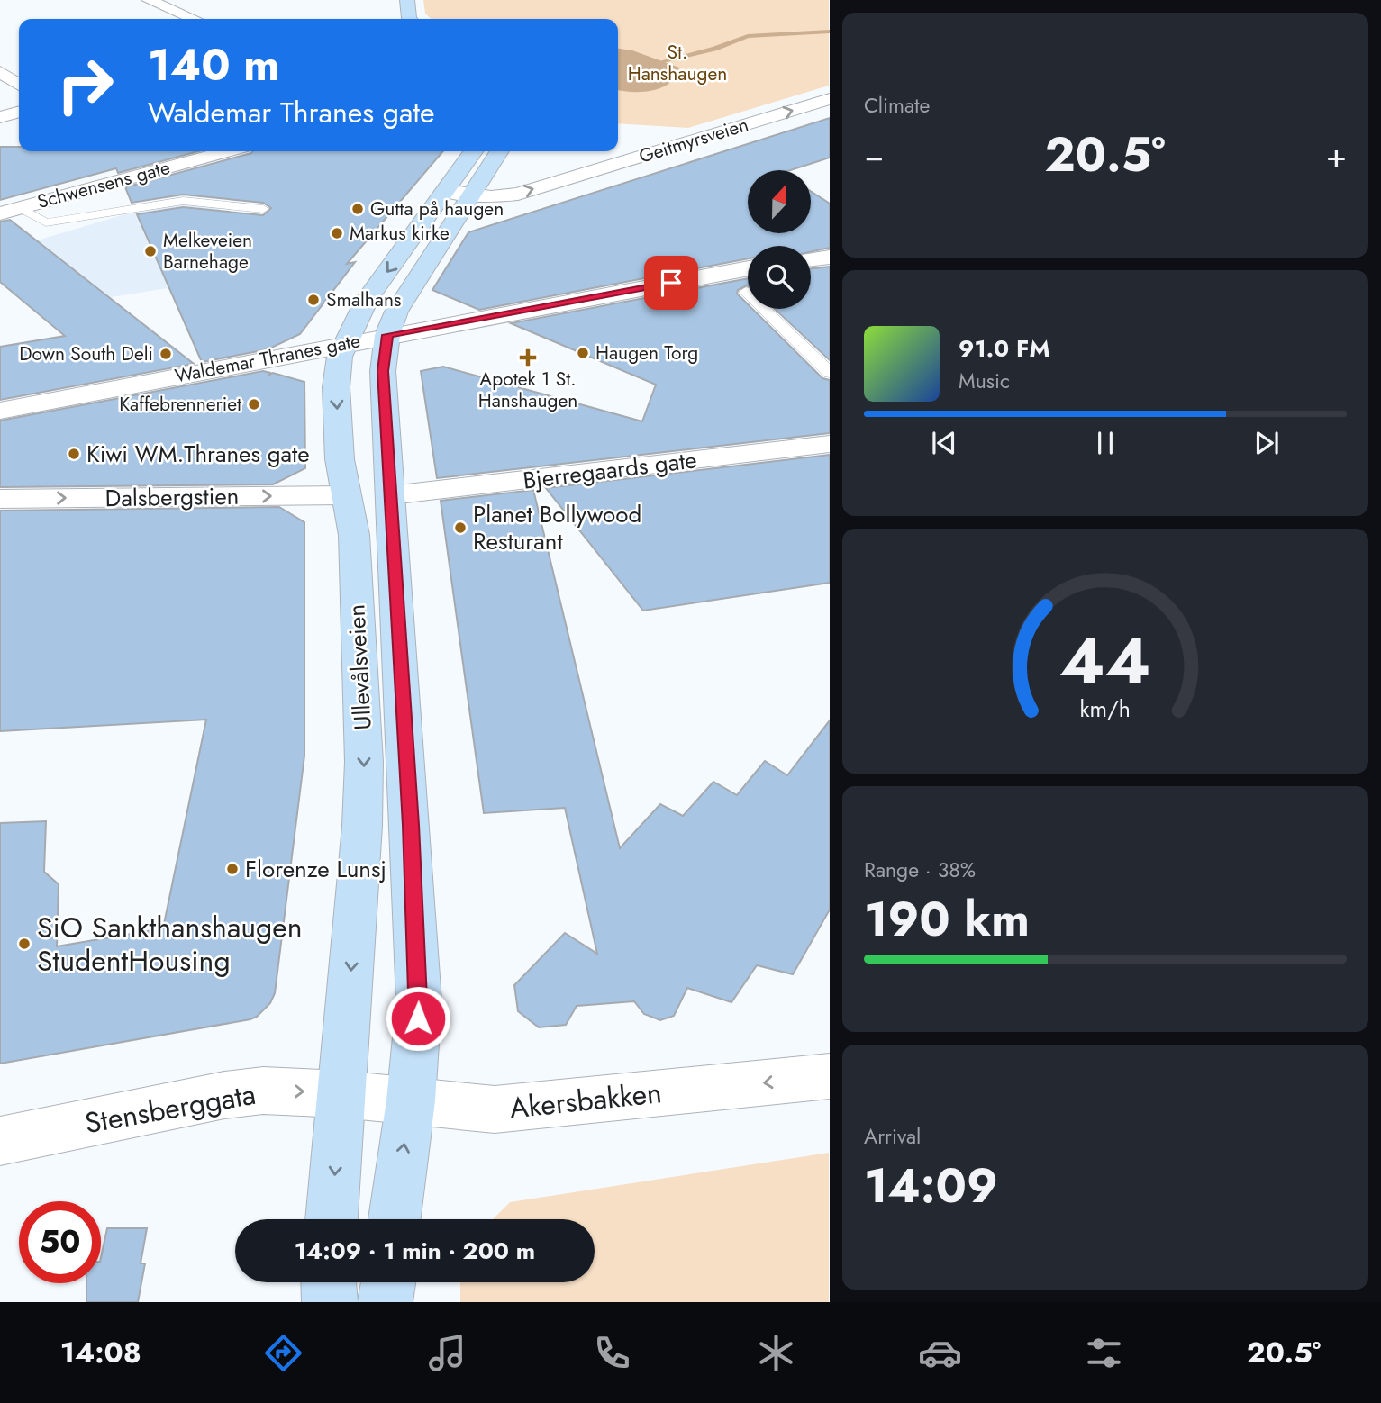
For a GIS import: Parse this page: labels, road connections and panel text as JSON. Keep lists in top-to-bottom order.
{
  "streets": {
    "main road": ["Ullevålsveien"],
    "street": [
      "Geitmyrsveien",
      "Schwensens gate",
      "Waldemar Thranes gate",
      "Bjerregaards gate",
      "Dalsbergstien",
      "Akersbakken",
      "Stensberggata"
    ]
  },
  "crossings": [
    ["Geitmyrsveien", "Ullevålsveien"],
    ["Waldemar Thranes gate", "Ullevålsveien"],
    ["Bjerregaards gate", "Ullevålsveien"],
    ["Dalsbergstien", "Ullevålsveien"],
    ["Ullevålsveien", "Akersbakken"],
    ["Ullevålsveien", "Stensberggata"],
    ["Akersbakken", "Stensberggata"]
  ],
  "one_way": [
    "Geitmyrsveien",
    "Dalsbergstien",
    "Akersbakken",
    "Stensberggata"
  ],
  "parks": ["St. Hanshaugen"],
  "places": {
    "other": [
      "Gutta på haugen",
      "Markus kirke",
      "Melkeveien Barnehage",
      "Smalhans",
      "Haugen Torg",
      "Down South Deli",
      "Kaffebrenneriet",
      "Kiwi WM.Thranes gate",
      "Planet Bollywood Resturant",
      "Florenze Lunsj",
      "SiO Sankthanshaugen StudentHousing"
    ],
    "health": ["Apotek 1 St. Hanshaugen"]
  },
  "north": "top",
  "page": {
    "tile": [
      "Climate",
      ["Range · 38%", "190 km"],
      ["Arrival", "14:09"]
    ],
    "turn": ["140 m", "Waldemar Thranes gate"],
    "heat": ["−", "20.5°", "+"],
    "song": ["91.0 FM", "Music"],
    "limit": "50",
    "trip": "14:09 · 1 min · 200 m",
    "tabs": ["14:08", "20.5°"],
    "gauge": ["44", "km/h"]
  }
}
